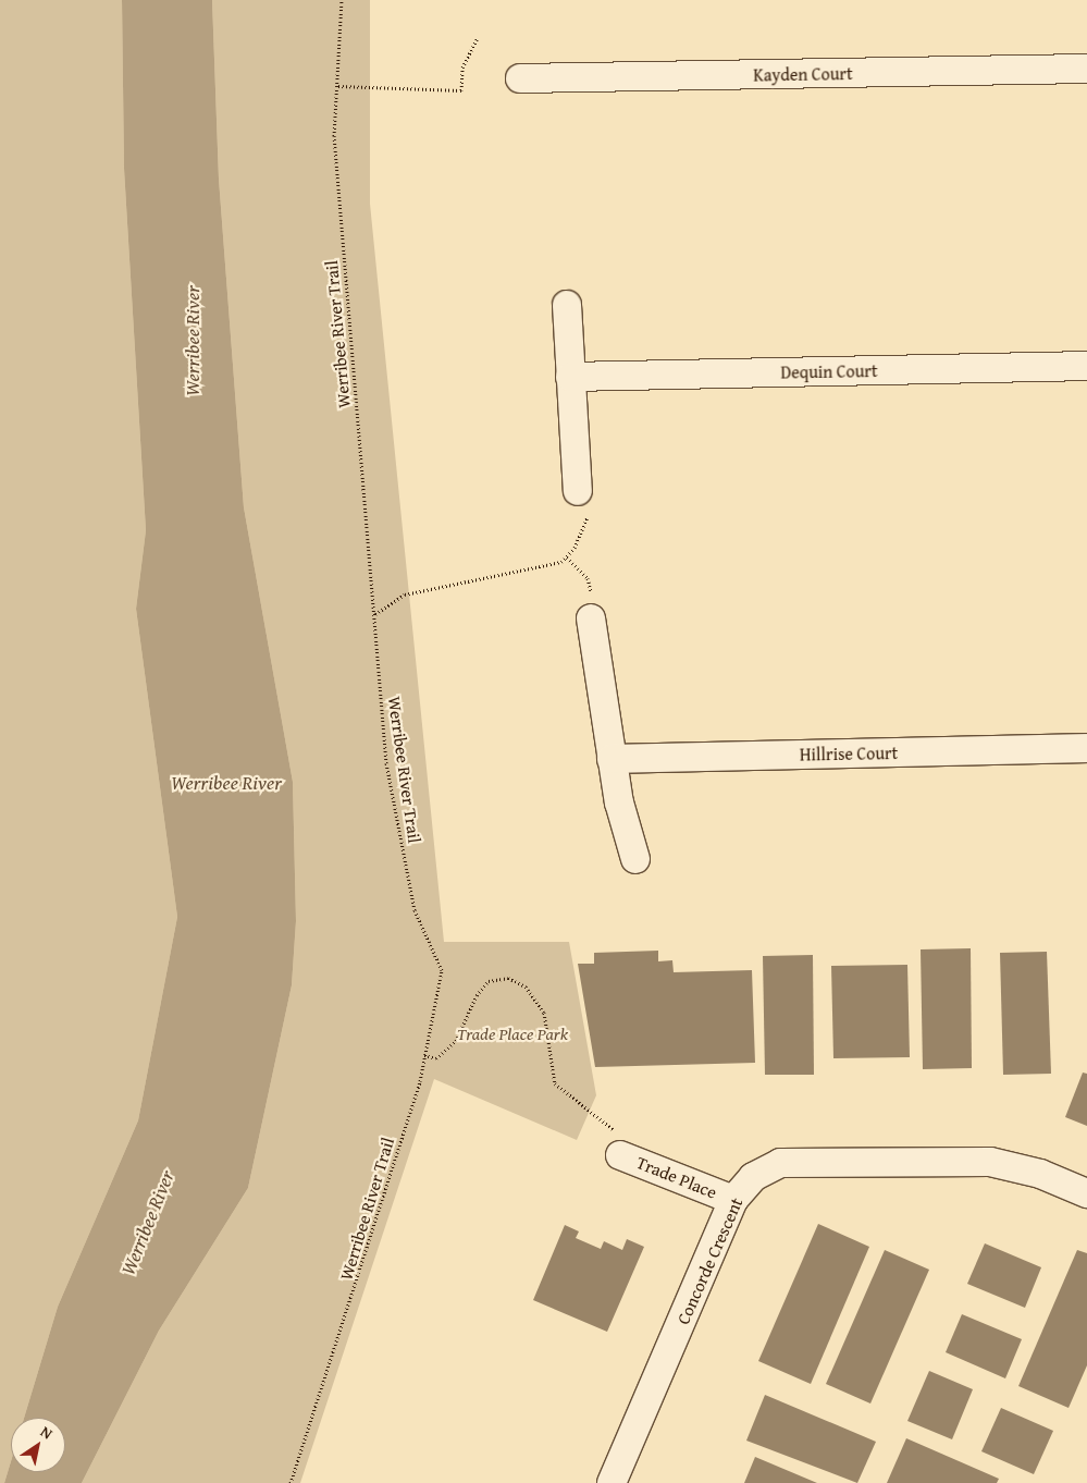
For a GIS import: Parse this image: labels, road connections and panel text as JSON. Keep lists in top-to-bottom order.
{
  "streets": {
    "street": [
      "Kayden Court",
      "Dequin Court",
      "Hillrise Court",
      "Trade Place",
      "Concorde Crescent"
    ],
    "path": ["Werribee River Trail"]
  },
  "crossings": [
    ["Trade Place", "Concorde Crescent"]
  ],
  "water": ["Werribee River"],
  "parks": ["Trade Place Park"],
  "north": "top right"
}
